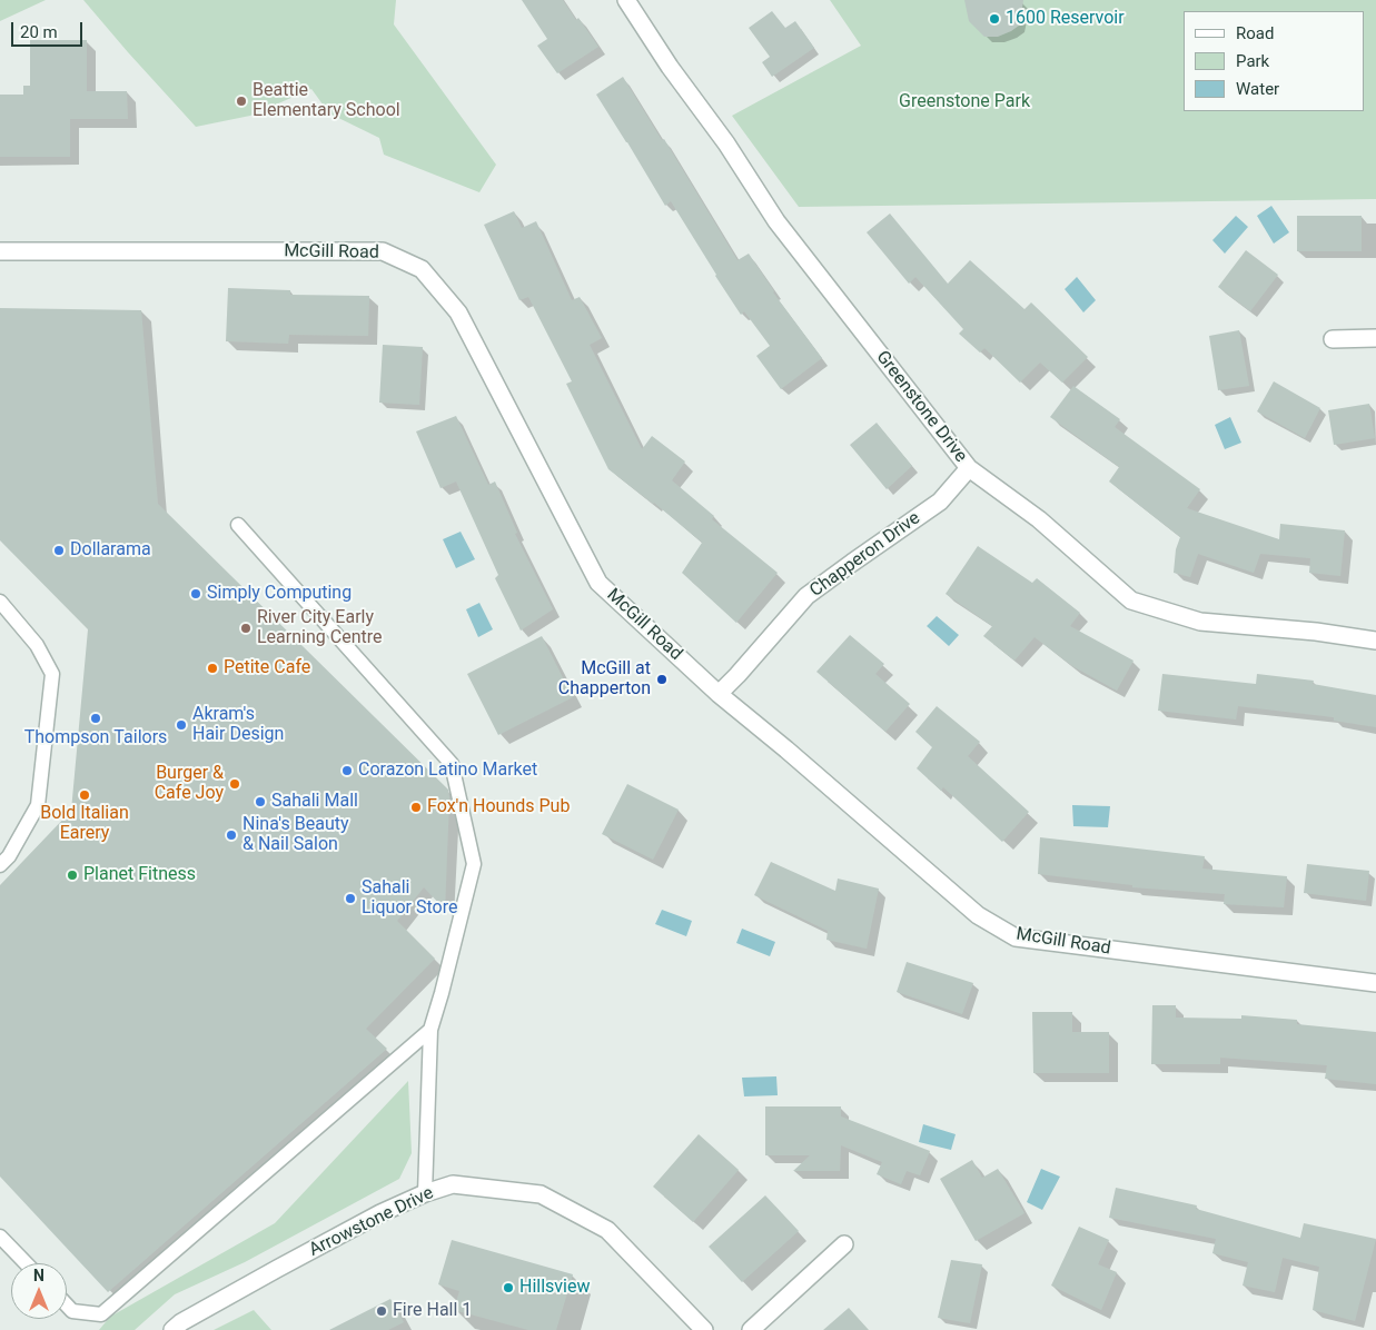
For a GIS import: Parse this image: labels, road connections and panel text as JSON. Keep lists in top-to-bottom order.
{
  "streets": {
    "street": [
      "McGill Road",
      "Greenstone Drive",
      "Chapperon Drive",
      "Arrowstone Drive"
    ]
  },
  "crossings": [
    ["McGill Road", "Chapperon Drive"],
    ["Greenstone Drive", "Chapperon Drive"]
  ],
  "parks": ["Greenstone Park"],
  "places": [
    "1600 Reservoir",
    "Beattie Elementary School",
    "Dollarama",
    "Simply Computing",
    "River City Early Learning Centre",
    "Petite Cafe",
    "McGill at Chapperton",
    "Thompson Tailors",
    "Akram's Hair Design",
    "Corazon Latino Market",
    "Burger & Cafe Joy",
    "Bold Italian Earery",
    "Sahali Mall",
    "Fox'n Hounds Pub",
    "Nina's Beauty & Nail Salon",
    "Planet Fitness",
    "Sahali Liquor Store",
    "Hillsview",
    "Fire Hall 1"
  ],
  "legend": ["Road", "Park", "Water"],
  "scale_bar": "20 m",
  "north": "top"
}
